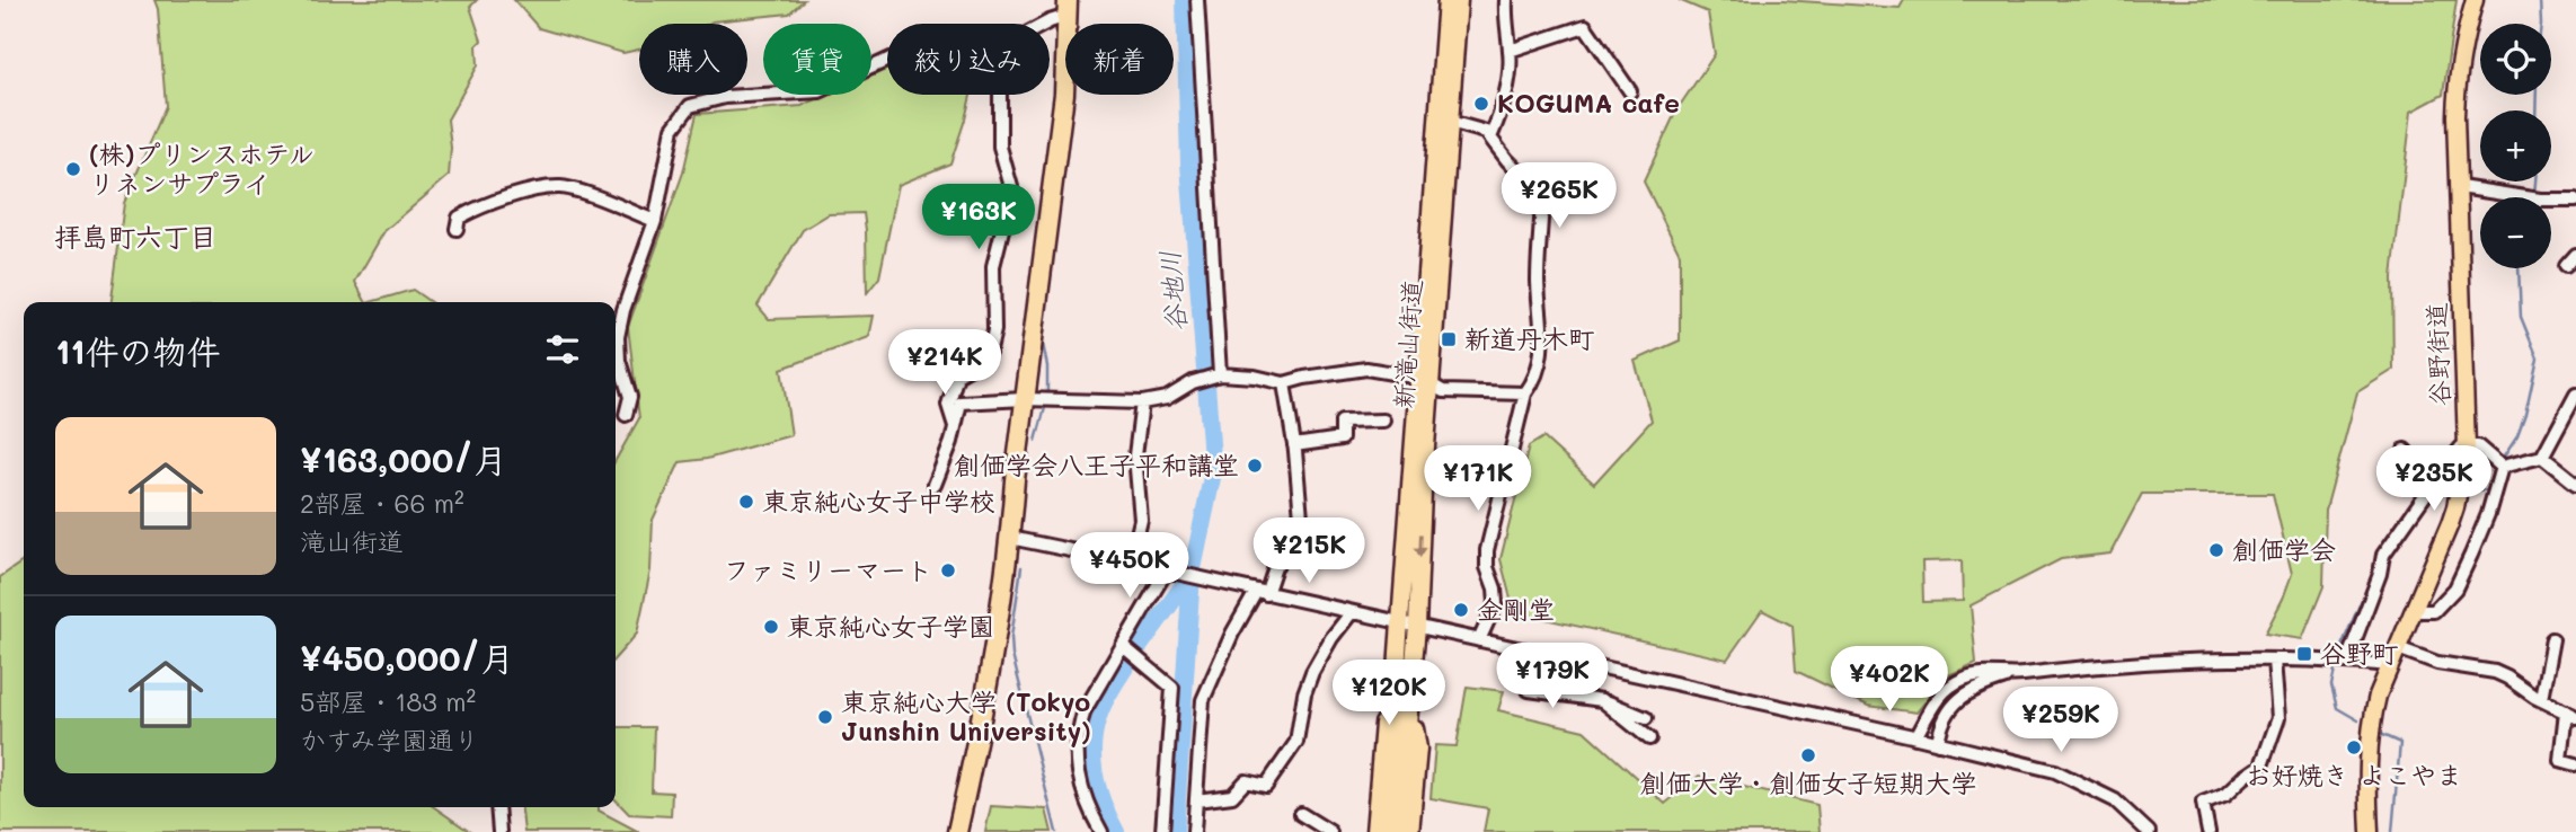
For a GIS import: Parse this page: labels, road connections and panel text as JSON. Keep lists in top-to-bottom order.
{
  "streets": {
    "main road": ["新滝山街道", "谷野街道"]
  },
  "districts": ["拝島町六丁目"],
  "water": ["谷地川"],
  "places": {
    "other": [
      "KOGUMA cafe",
      "(株)プリンスホテル リネンサプライ",
      "創価学会八王子平和講堂",
      "東京純心女子中学校",
      "創価学会",
      "ファミリーマート",
      "金剛堂",
      "東京純心女子学園",
      "東京純心大学 (Tokyo Junshin University)",
      "お好焼き よこやま",
      "創価大学・創価女子短期大学"
    ],
    "transit": ["新道丹木町", "谷野町"]
  },
  "page": {
    "map_buttons": ["+", "−"],
    "chip": [
      "購入",
      "賃貸",
      "絞り込み",
      "新着"
    ],
    "price": [
      "¥265K",
      "¥163K",
      "¥214K",
      "¥171K",
      "¥235K",
      "¥215K",
      "¥450K",
      "¥179K",
      "¥402K",
      "¥120K",
      "¥259K"
    ],
    "heading": "11件の物件",
    "list": [
      {
        "name": "¥163,000/月",
        "note": "2部屋 · 66 m² · 滝山街道"
      },
      {
        "name": "¥450,000/月",
        "note": "5部屋 · 183 m² · かすみ学園通り"
      }
    ]
  }
}
